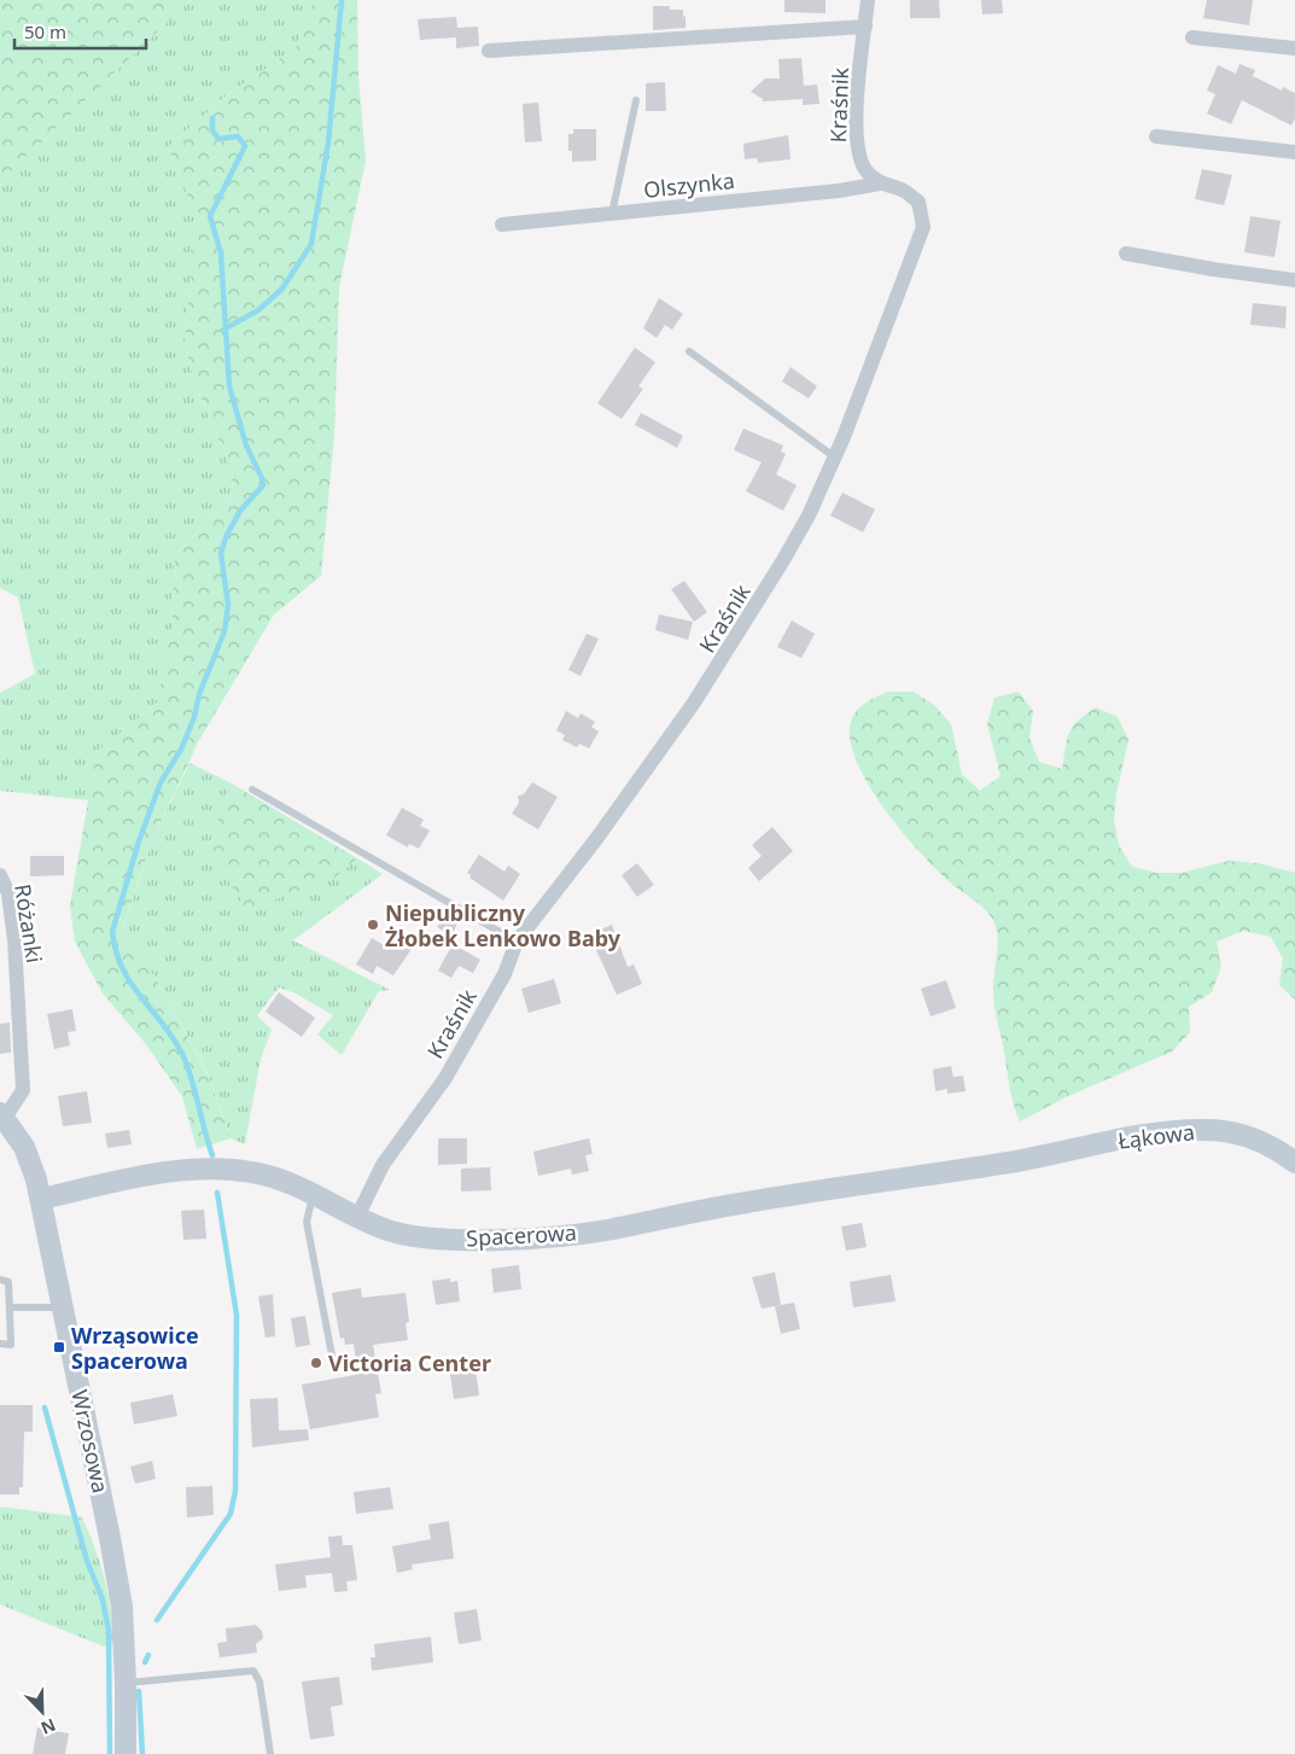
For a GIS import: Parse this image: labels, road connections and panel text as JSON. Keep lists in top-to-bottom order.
{
  "streets": {
    "street": [
      "Kraśnik",
      "Olszynka",
      "Różanki",
      "Łąkowa",
      "Spacerowa",
      "Wrzosowa"
    ]
  },
  "crossings": [
    ["Kraśnik", "Olszynka"],
    ["Kraśnik", "Spacerowa"],
    ["Różanki", "Wrzosowa"],
    ["Łąkowa", "Spacerowa"],
    ["Spacerowa", "Wrzosowa"]
  ],
  "places": {
    "other": ["Niepubliczny Żłobek Lenkowo Baby", "Victoria Center"],
    "transit": ["Wrząsowice Spacerowa"]
  },
  "scale_bar": "50 m",
  "north": "bottom right"
}
